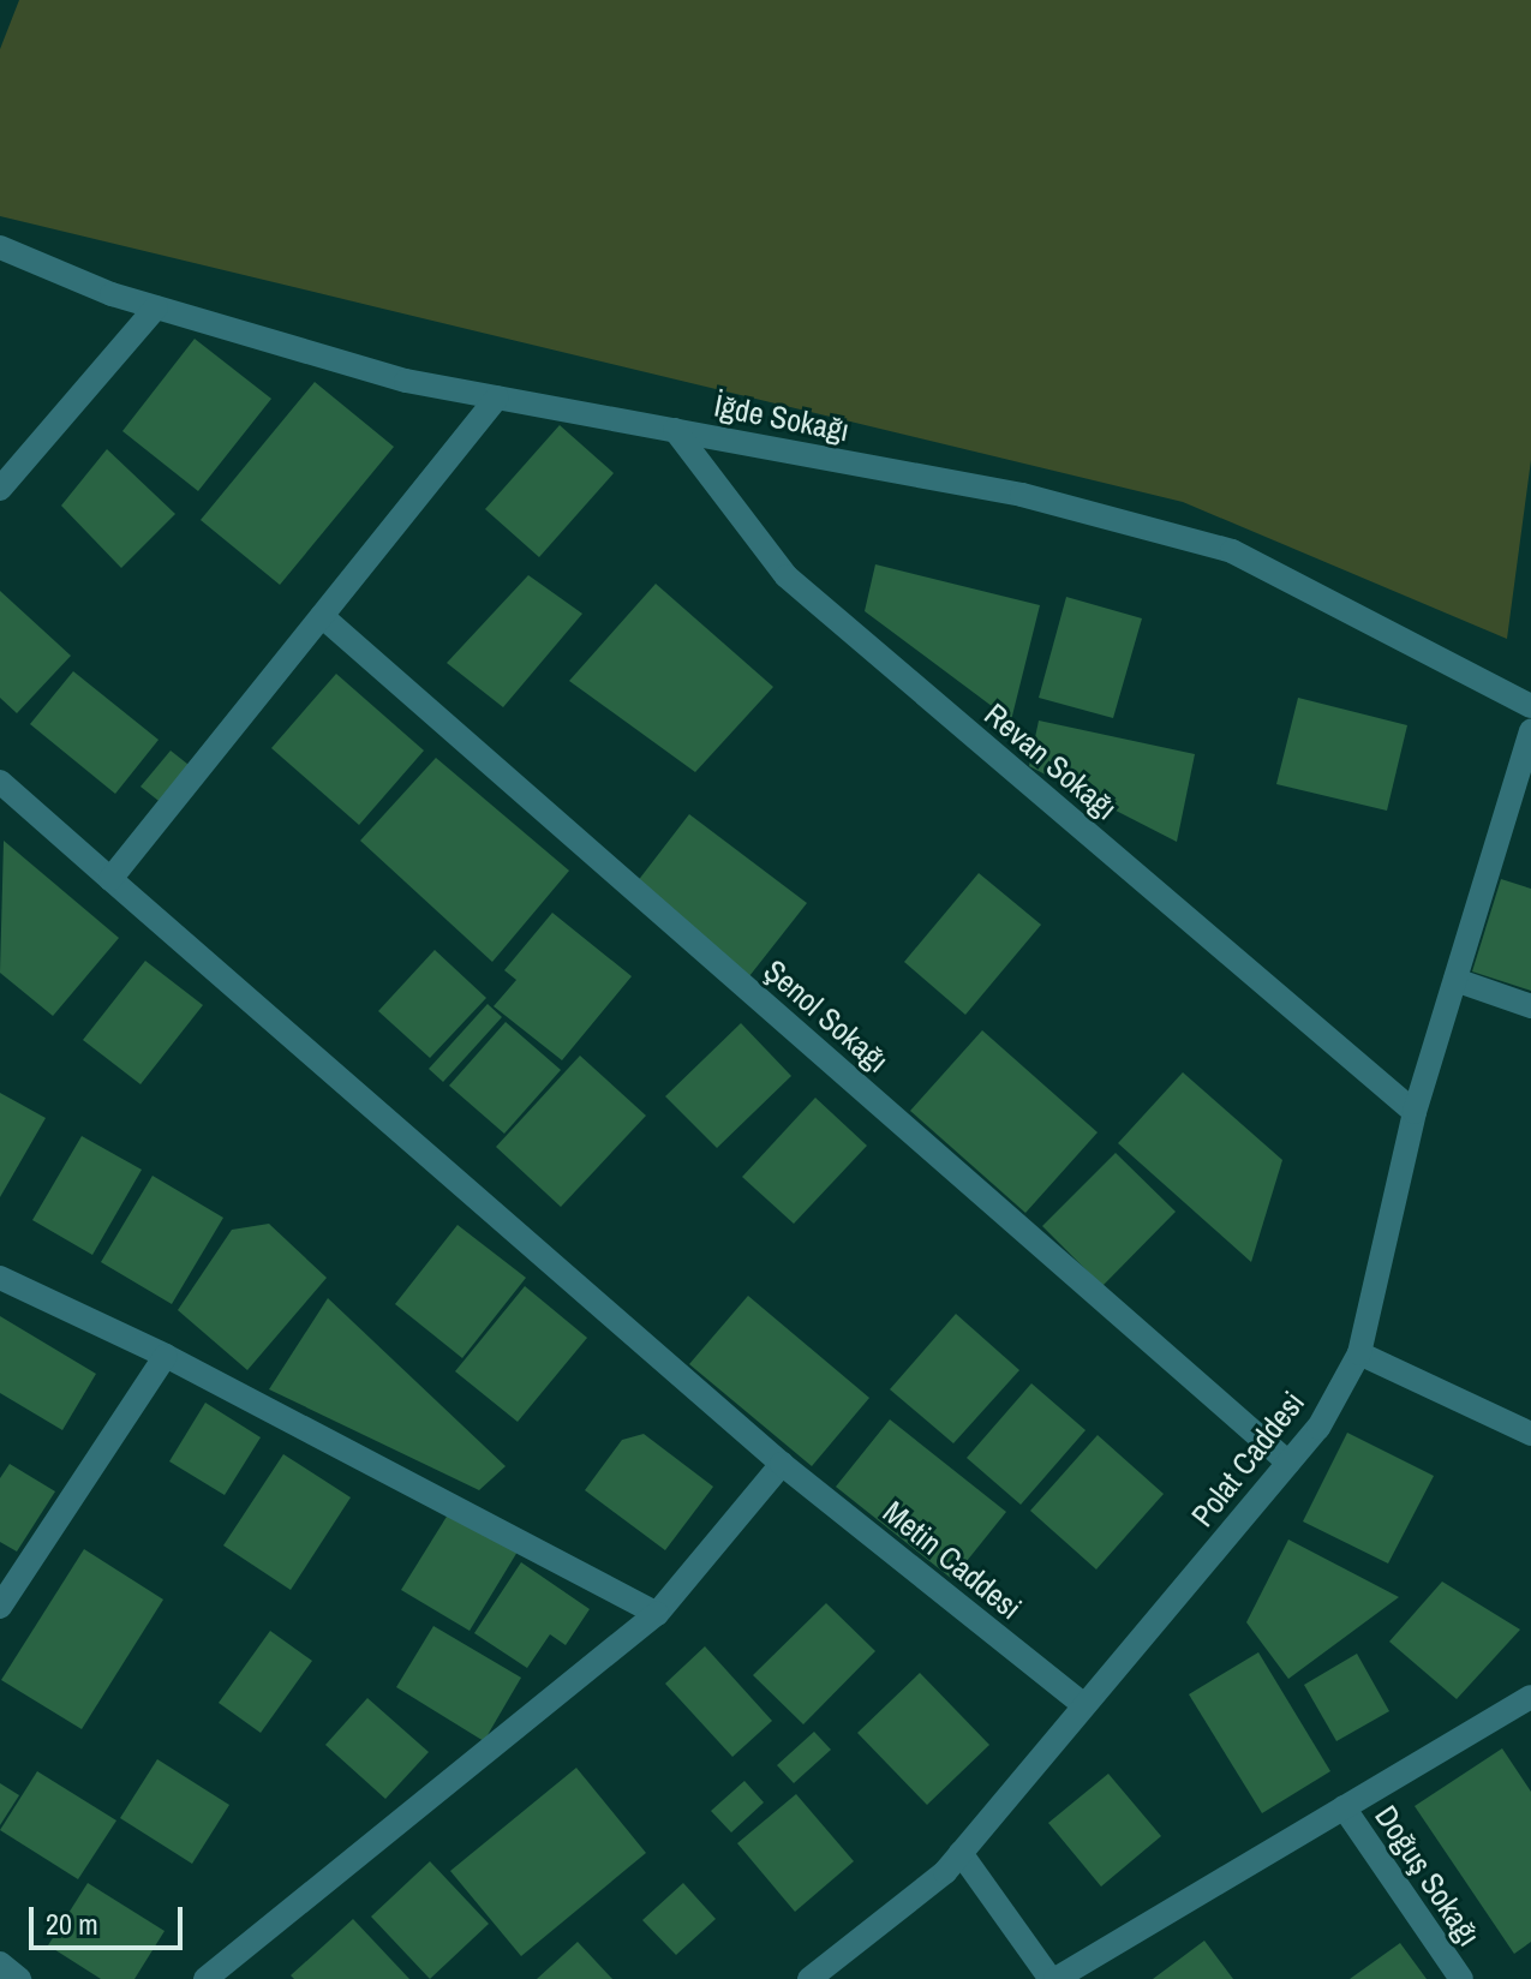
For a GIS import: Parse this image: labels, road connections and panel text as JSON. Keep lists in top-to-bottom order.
{
  "streets": {
    "street": [
      "İğde Sokağı",
      "Revan Sokağı",
      "Şenol Sokağı",
      "Polat Caddesi",
      "Metin Caddesi",
      "Doğuş Sokağı"
    ]
  },
  "crossings": [
    ["İğde Sokağı", "Revan Sokağı"],
    ["Revan Sokağı", "Polat Caddesi"],
    ["Şenol Sokağı", "Polat Caddesi"],
    ["Polat Caddesi", "Metin Caddesi"]
  ],
  "scale_bar": "20 m"
}
